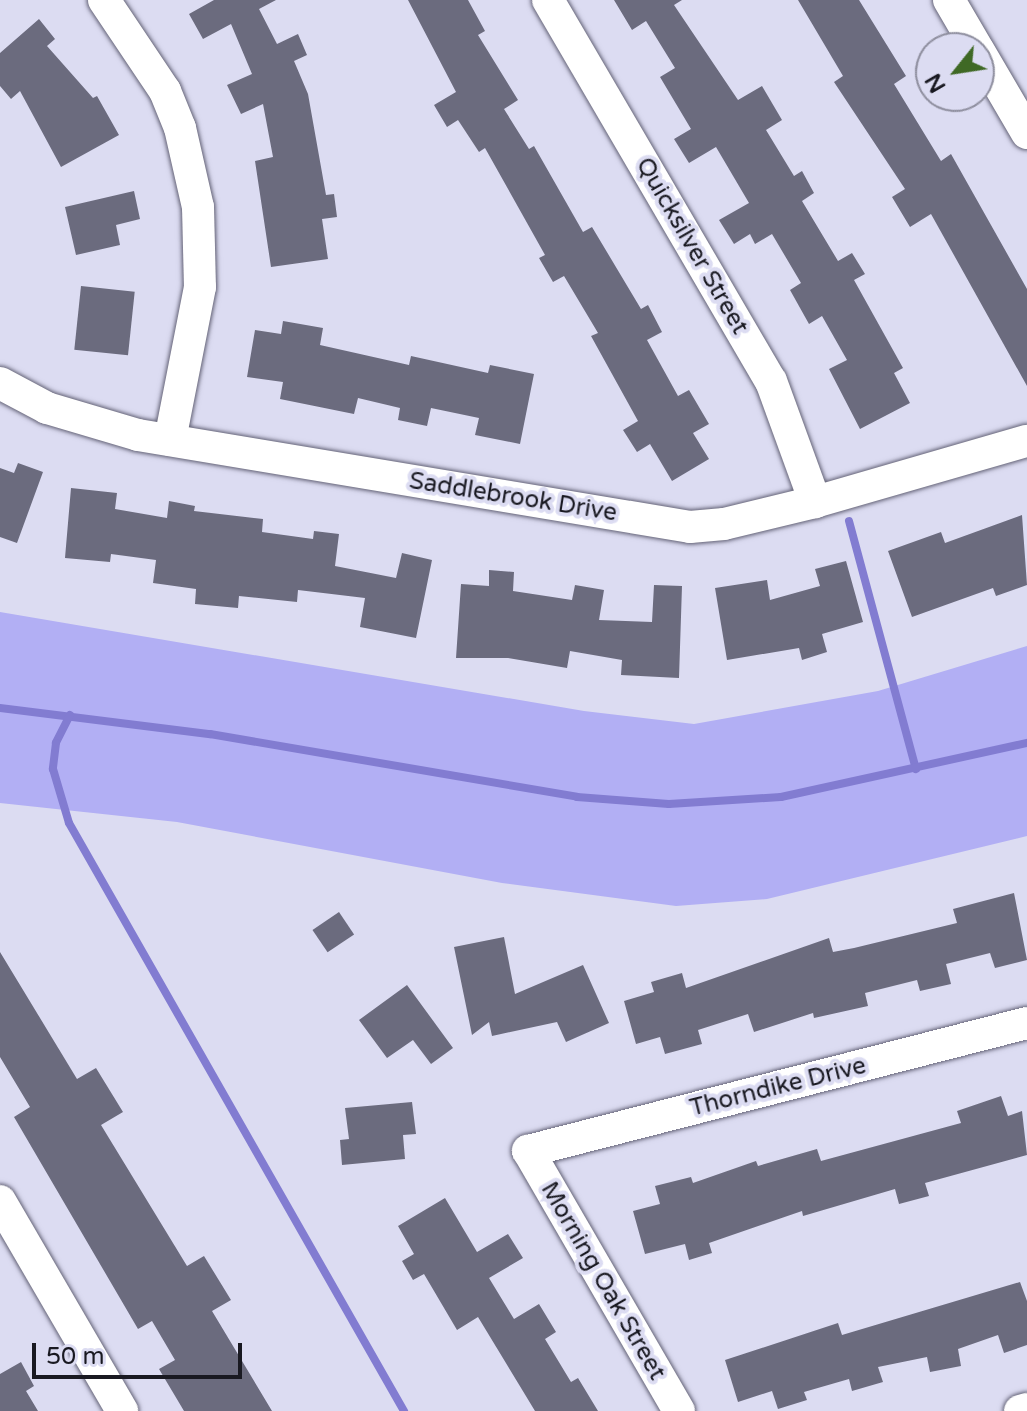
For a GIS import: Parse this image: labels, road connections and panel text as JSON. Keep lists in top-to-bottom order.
{
  "streets": {
    "street": [
      "Quicksilver Street",
      "Saddlebrook Drive",
      "Thorndike Drive",
      "Morning Oak Street"
    ]
  },
  "crossings": [
    ["Quicksilver Street", "Saddlebrook Drive"],
    ["Thorndike Drive", "Morning Oak Street"]
  ],
  "scale_bar": "50 m",
  "north": "bottom left"
}
